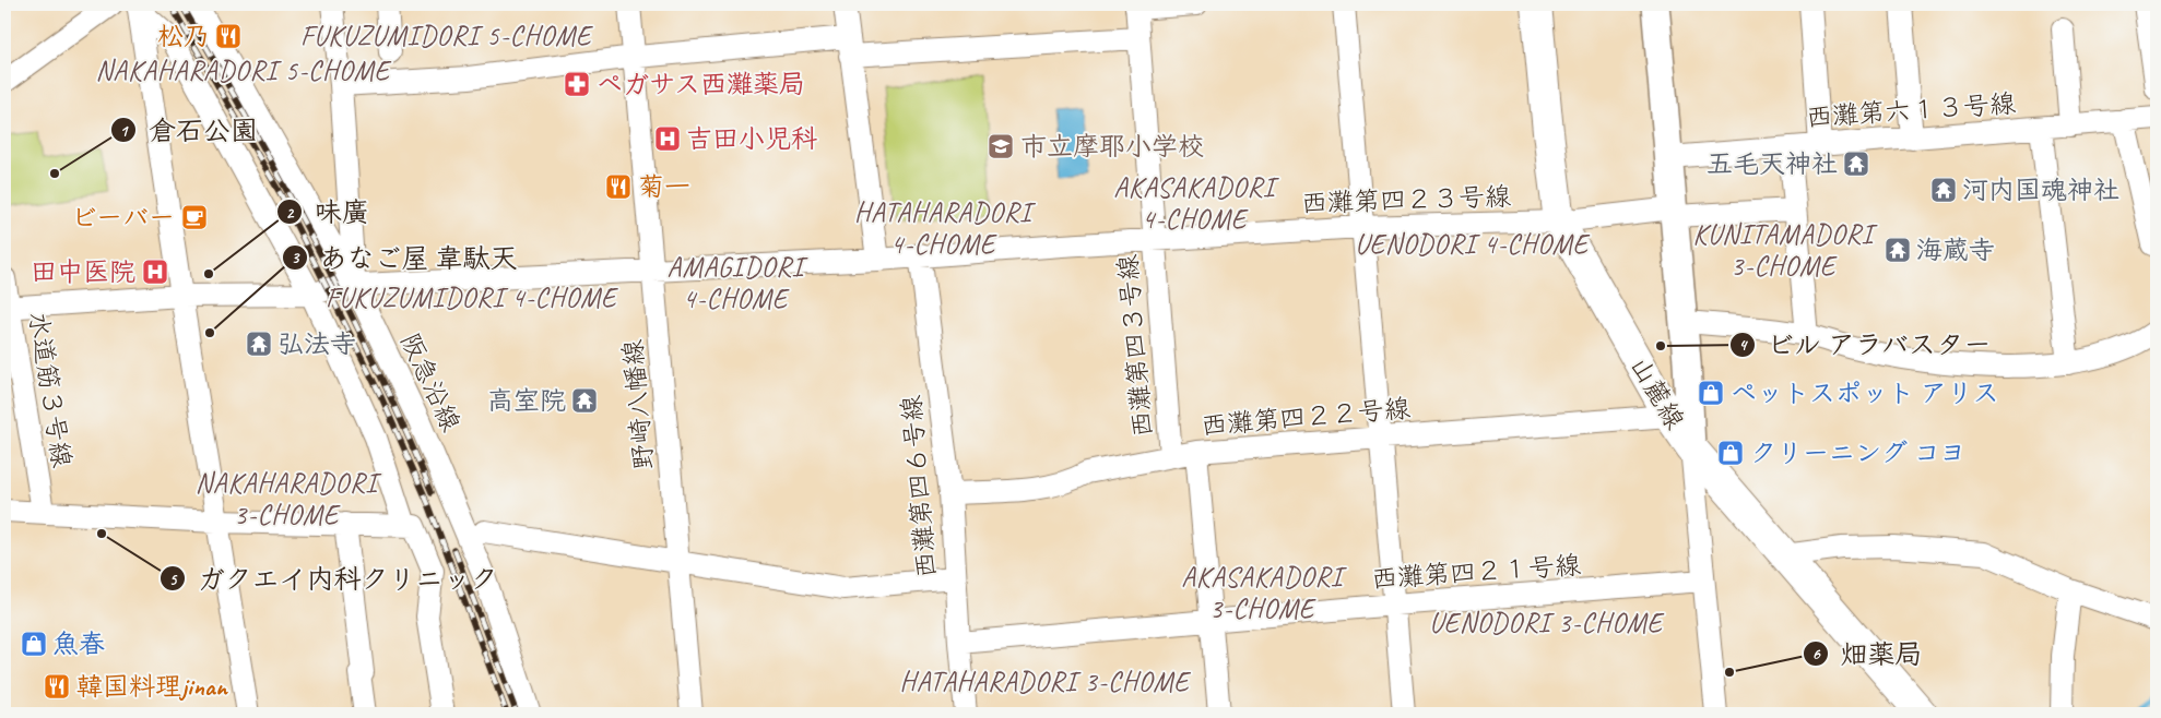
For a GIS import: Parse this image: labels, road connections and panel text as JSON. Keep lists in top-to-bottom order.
{
  "streets": {
    "main road": ["山麓線"],
    "street": [
      "西灘第六１３号線",
      "西灘第四２３号線",
      "西灘第四３号線",
      "阪急沿線",
      "水道筋３号線",
      "野崎八幡線",
      "西灘第四２２号線",
      "西灘第四６号線",
      "西灘第四２１号線"
    ]
  },
  "crossings": [
    ["西灘第四２３号線", "西灘第四３号線"],
    ["西灘第四２３号線", "阪急沿線"],
    ["西灘第四２３号線", "水道筋３号線"],
    ["西灘第四２３号線", "山麓線"],
    ["西灘第四２３号線", "野崎八幡線"],
    ["西灘第四２３号線", "西灘第四６号線"],
    ["西灘第四３号線", "西灘第四２２号線"],
    ["山麓線", "西灘第四２２号線"],
    ["西灘第四２２号線", "西灘第四６号線"],
    ["西灘第四６号線", "西灘第四２１号線"]
  ],
  "districts": [
    "FUKUZUMIDORI 5-CHOME",
    "NAKAHARADORI 5-CHOME",
    "AKASAKADORI 4-CHOME",
    "HATAHARADORI 4-CHOME",
    "KUNITAMADORI 3-CHOME",
    "UENODORI 4-CHOME",
    "AMAGIDORI 4-CHOME",
    "FUKUZUMIDORI 4-CHOME",
    "NAKAHARADORI 3-CHOME",
    "AKASAKADORI 3-CHOME",
    "UENODORI 3-CHOME",
    "HATAHARADORI 3-CHOME"
  ],
  "places": {
    "restaurant": ["松乃", "菊一", "韓国料理jinan"],
    "pharmacy": ["ペガサス西灘薬局"],
    "hospital": ["吉田小児科", "田中医院"],
    "school or university": ["市立摩耶小学校"],
    "temple": [
      "五毛天神社",
      "河内国魂神社",
      "海蔵寺",
      "弘法寺",
      "高室院"
    ],
    "other": [
      "倉石公園",
      "味廣",
      "あなご屋 韋駄天",
      "ビル アラバスター",
      "ガクエイ内科クリニック",
      "畑薬局"
    ],
    "cafe": ["ビーバー"],
    "shop": ["ペットスポット アリス", "クリーニング コヨ", "魚春"]
  }
}
